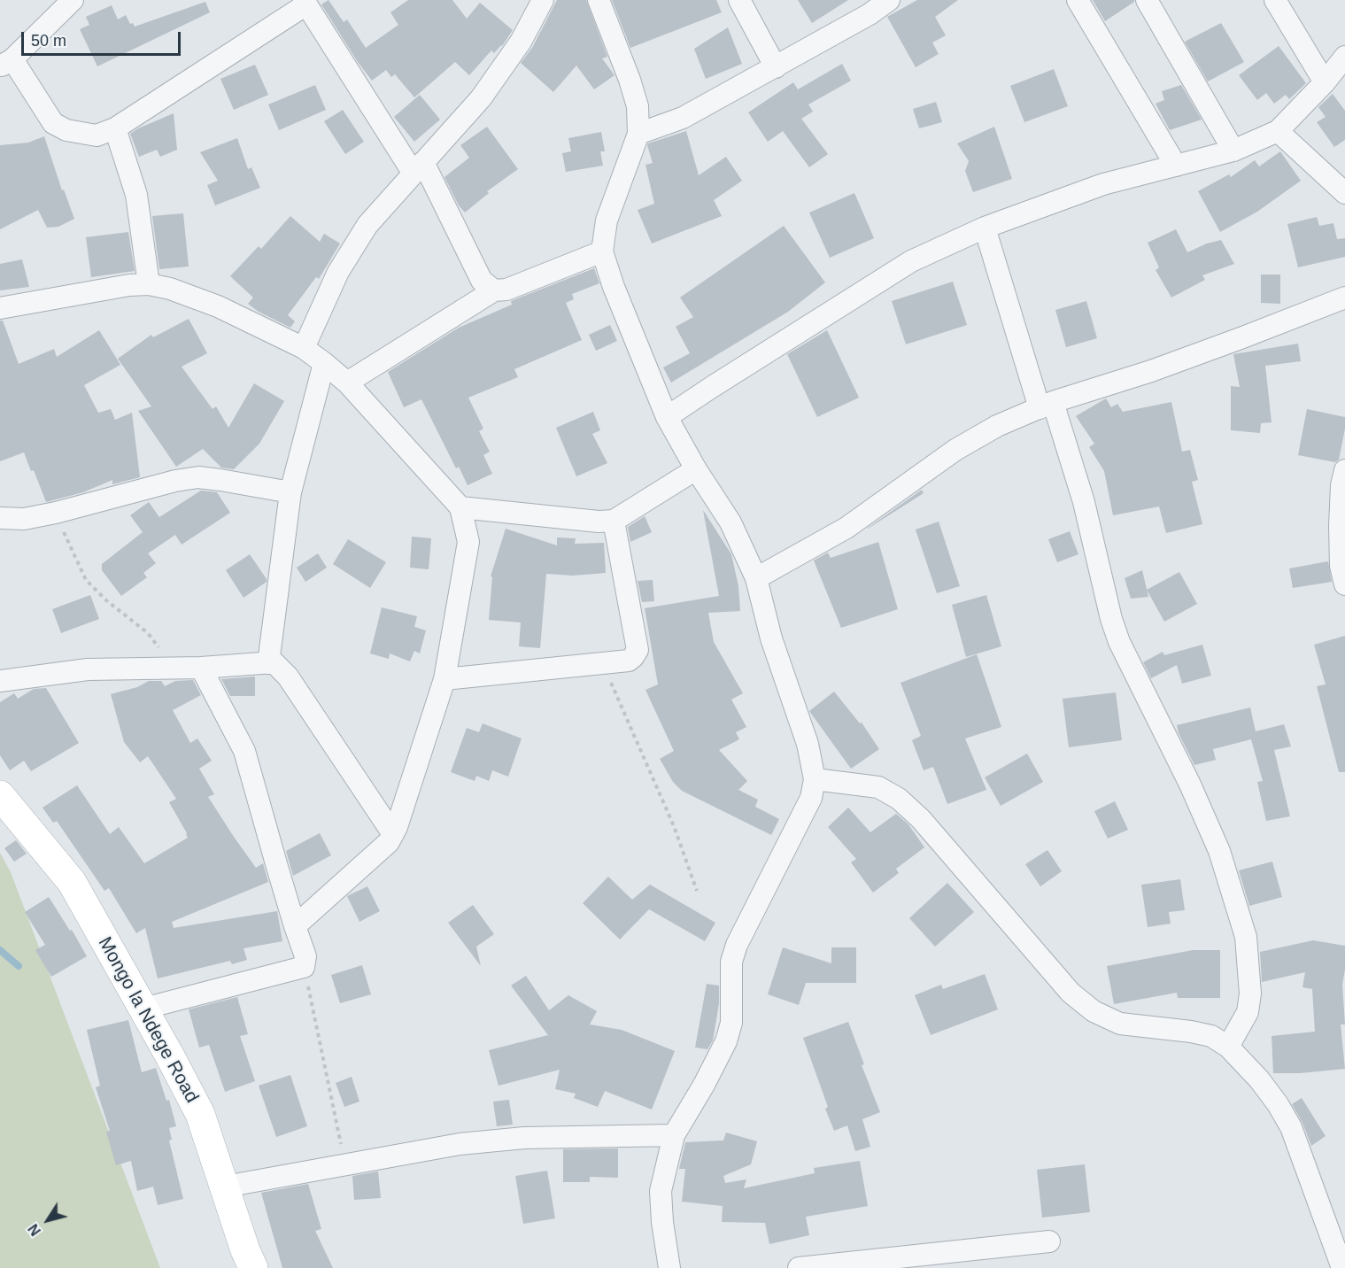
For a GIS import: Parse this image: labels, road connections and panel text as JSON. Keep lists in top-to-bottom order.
{
  "streets": {
    "street": ["Mongo la Ndege Road"]
  },
  "scale_bar": "50 m",
  "north": "bottom left"
}
